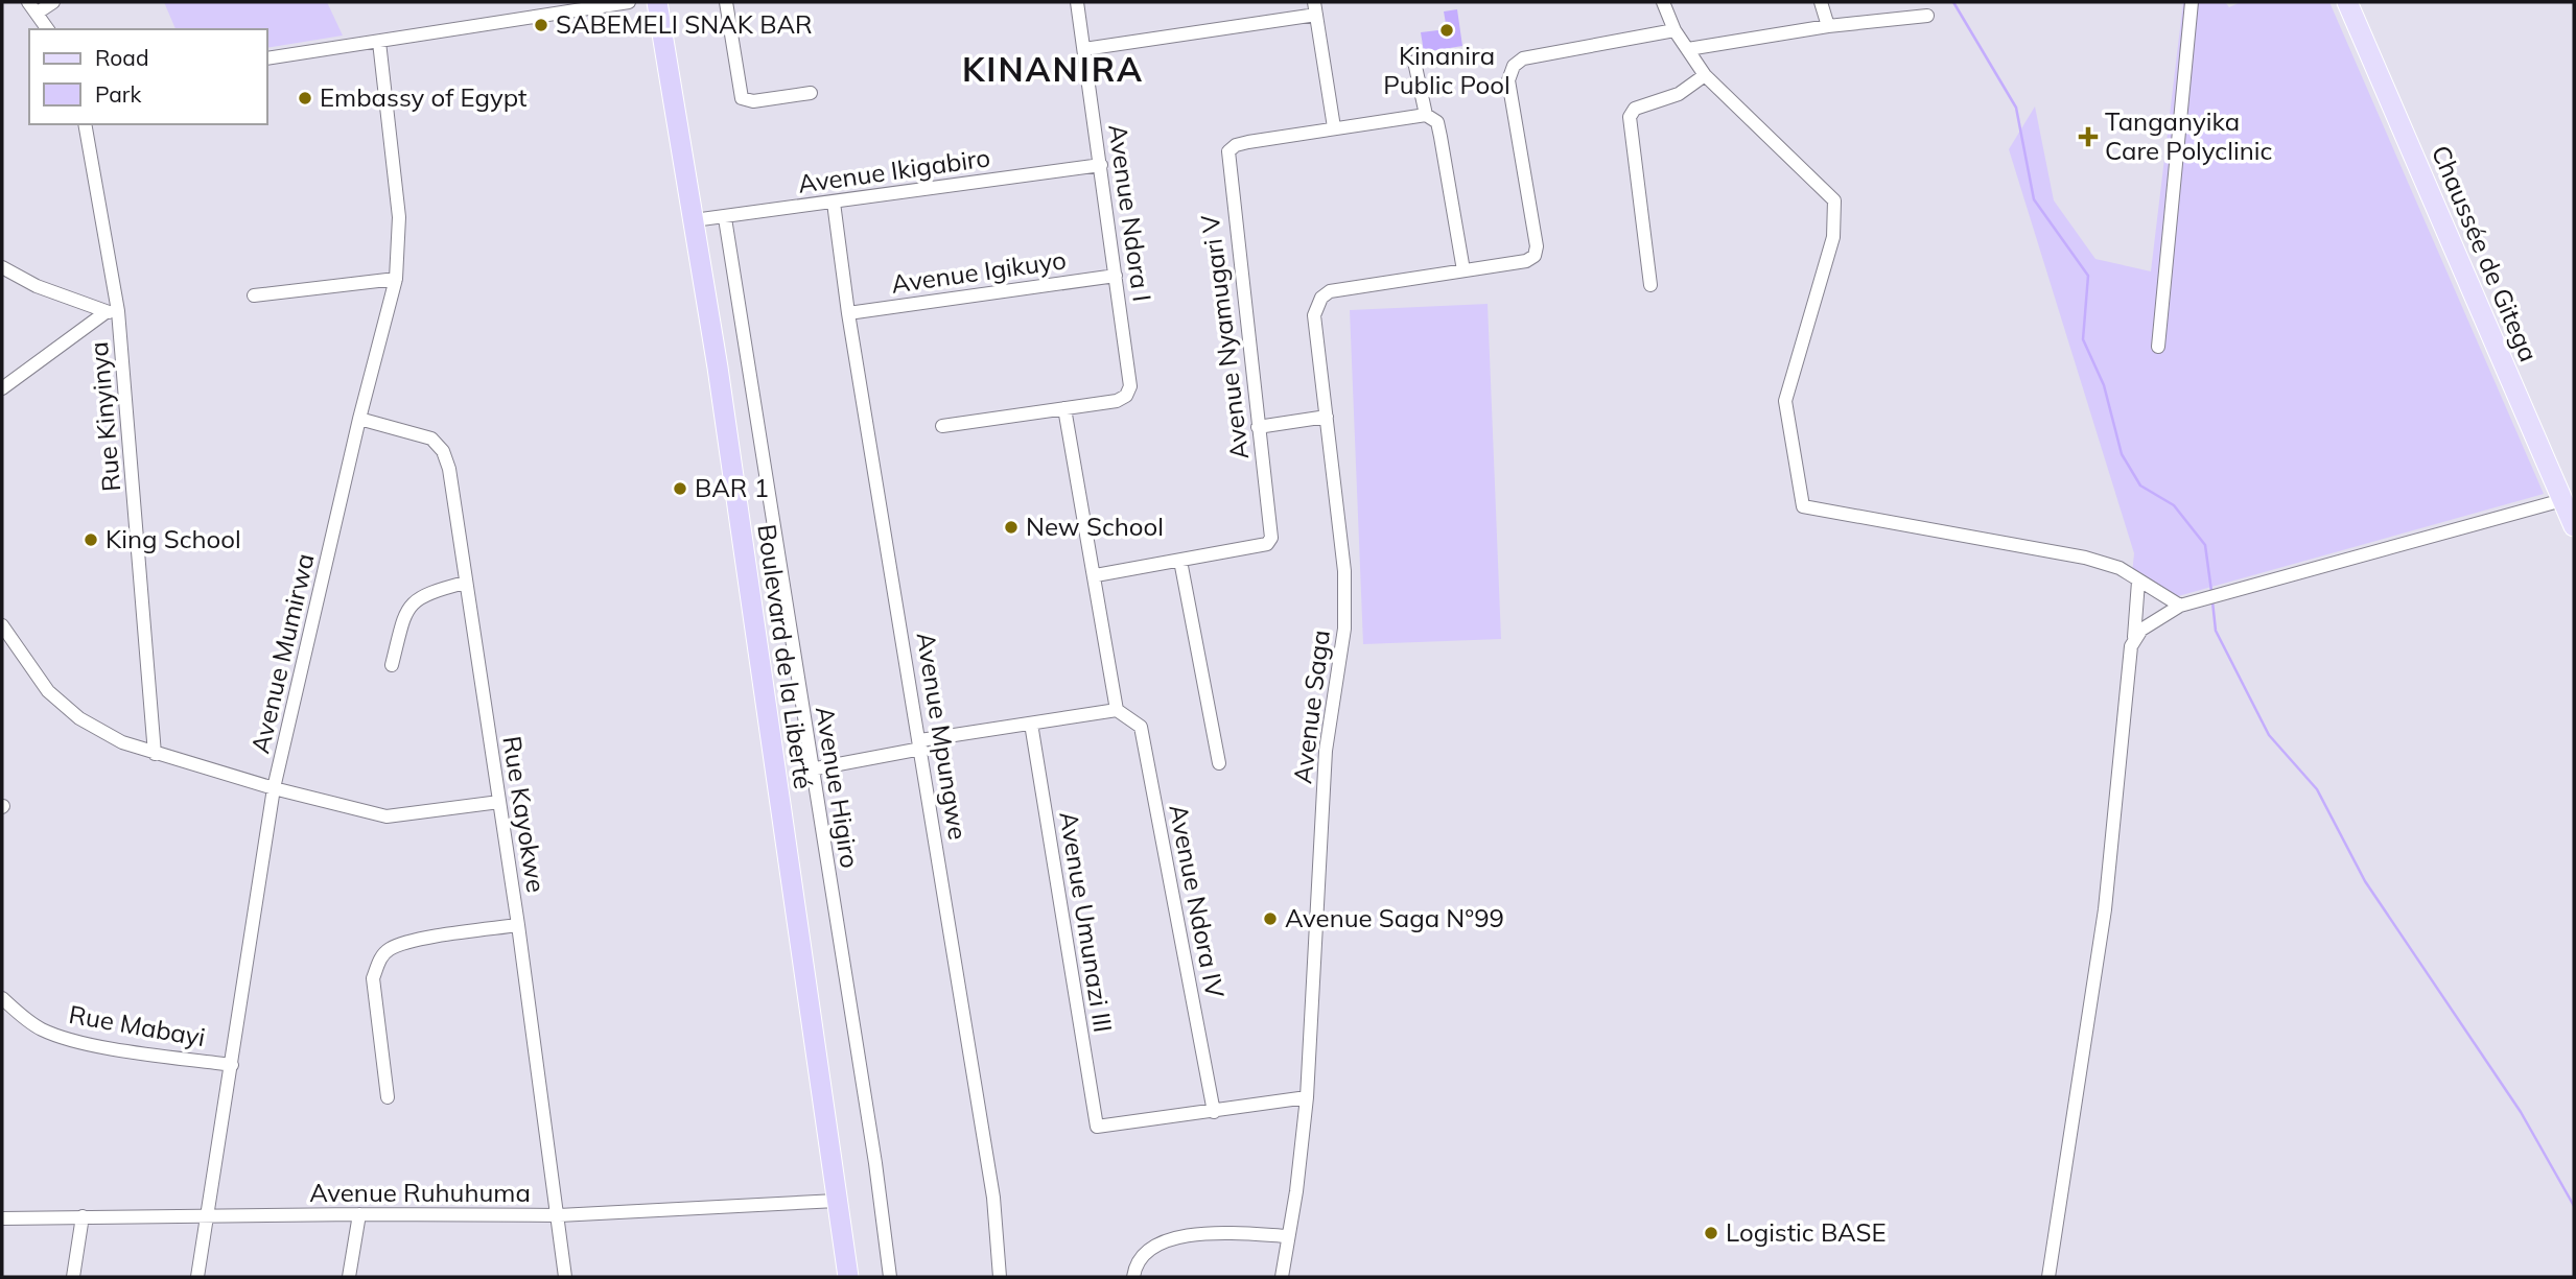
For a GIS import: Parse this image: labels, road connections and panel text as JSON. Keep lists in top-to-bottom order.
{
  "streets": {
    "highway": ["Boulevard de la Liberté"],
    "main road": ["Chaussée de Gitega"],
    "street": [
      "Avenue Ikigabiro",
      "Avenue Ndora I",
      "Avenue Igikuyo",
      "Avenue Nyamugari V",
      "Rue Kinyinya",
      "Avenue Mumirwa",
      "Avenue Saga",
      "Avenue Mpungwe",
      "Avenue Higiro",
      "Rue Kayokwe",
      "Avenue Ndora IV",
      "Avenue Umunazi III",
      "Rue Mabayi",
      "Avenue Ruhuhuma"
    ]
  },
  "crossings": [
    ["Avenue Ikigabiro", "Avenue Ndora I"],
    ["Avenue Ikigabiro", "Boulevard de la Liberté"],
    ["Avenue Ikigabiro", "Avenue Mpungwe"],
    ["Avenue Ikigabiro", "Avenue Higiro"],
    ["Avenue Ndora I", "Avenue Igikuyo"],
    ["Avenue Igikuyo", "Avenue Mpungwe"],
    ["Avenue Mumirwa", "Rue Kayokwe"],
    ["Avenue Mumirwa", "Rue Mabayi"],
    ["Avenue Mumirwa", "Avenue Ruhuhuma"],
    ["Boulevard de la Liberté", "Avenue Ruhuhuma"],
    ["Rue Kayokwe", "Avenue Ruhuhuma"],
    ["Avenue Ndora IV", "Avenue Umunazi III"]
  ],
  "districts": ["KINANIRA"],
  "places": {
    "other": [
      "SABEMELI SNAK BAR",
      "Kinanira Public Pool",
      "Embassy of Egypt",
      "BAR 1",
      "New School",
      "King School",
      "Avenue Saga N°99",
      "Logistic BASE"
    ],
    "health": ["Tanganyika Care Polyclinic"]
  },
  "legend": ["Road", "Park"]
}
